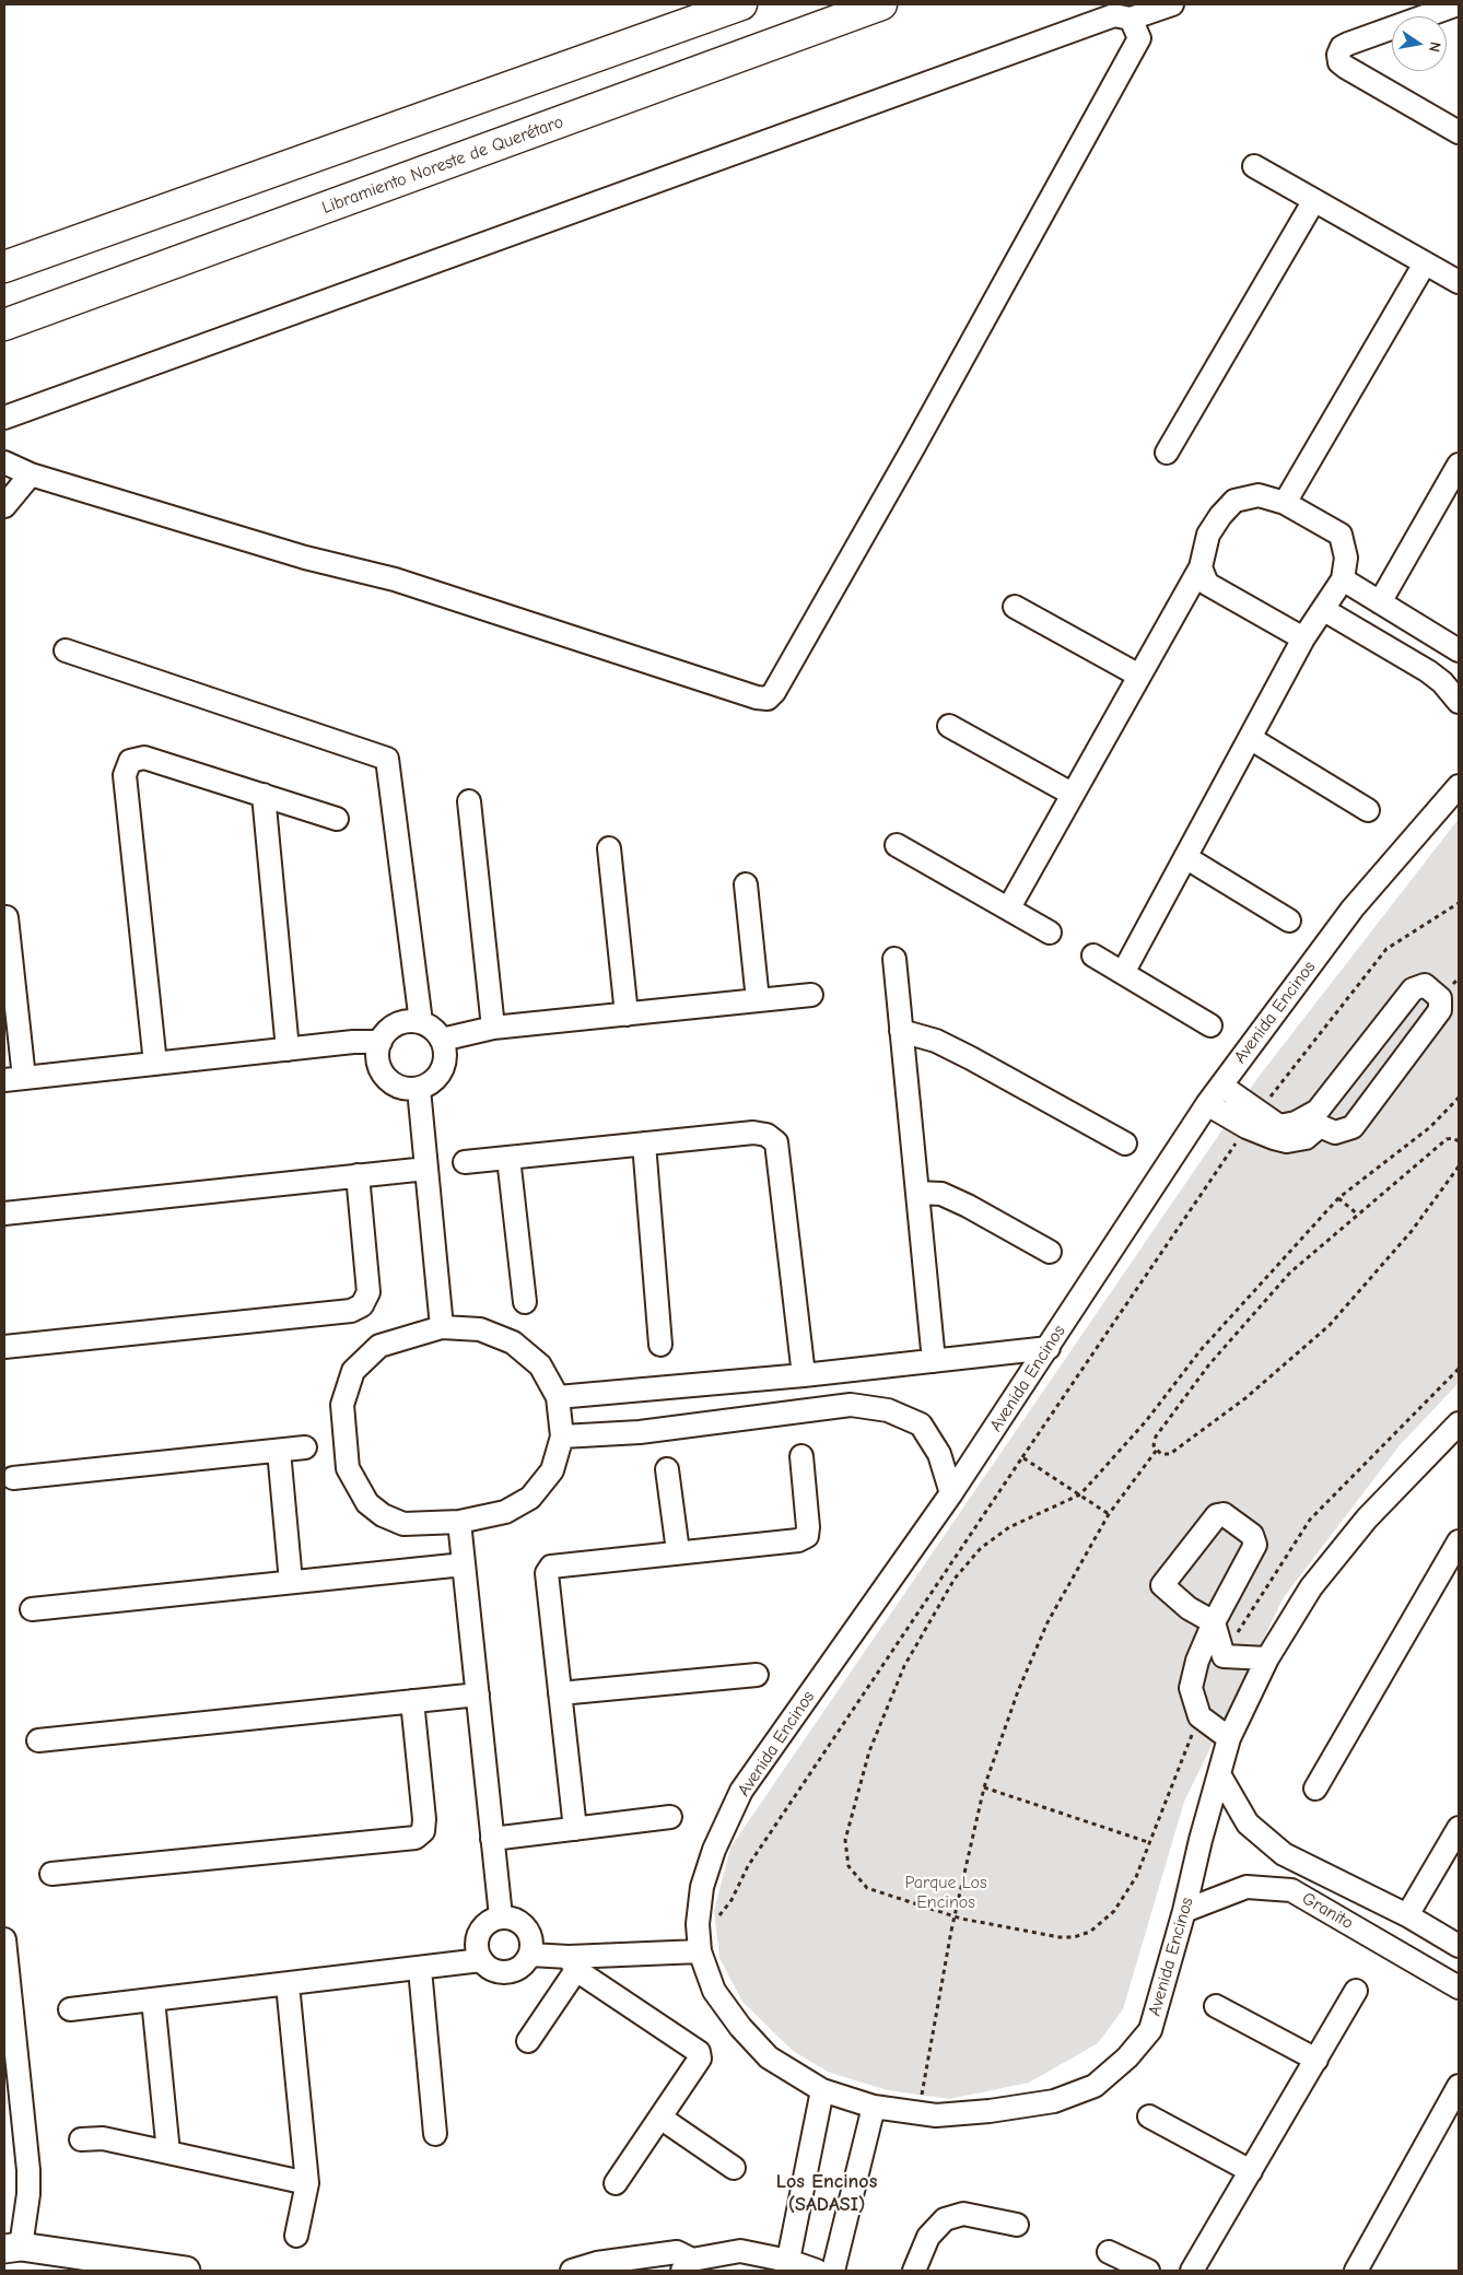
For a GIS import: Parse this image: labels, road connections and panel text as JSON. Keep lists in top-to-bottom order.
{
  "streets": {
    "highway": ["Libramiento Noreste de Querétaro"],
    "street": ["Avenida Encinos", "Granito"]
  },
  "crossings": [
    ["Avenida Encinos", "Granito"]
  ],
  "districts": ["Los Encinos (SADASI)"],
  "parks": ["Parque Los Encinos"],
  "north": "right"
}
